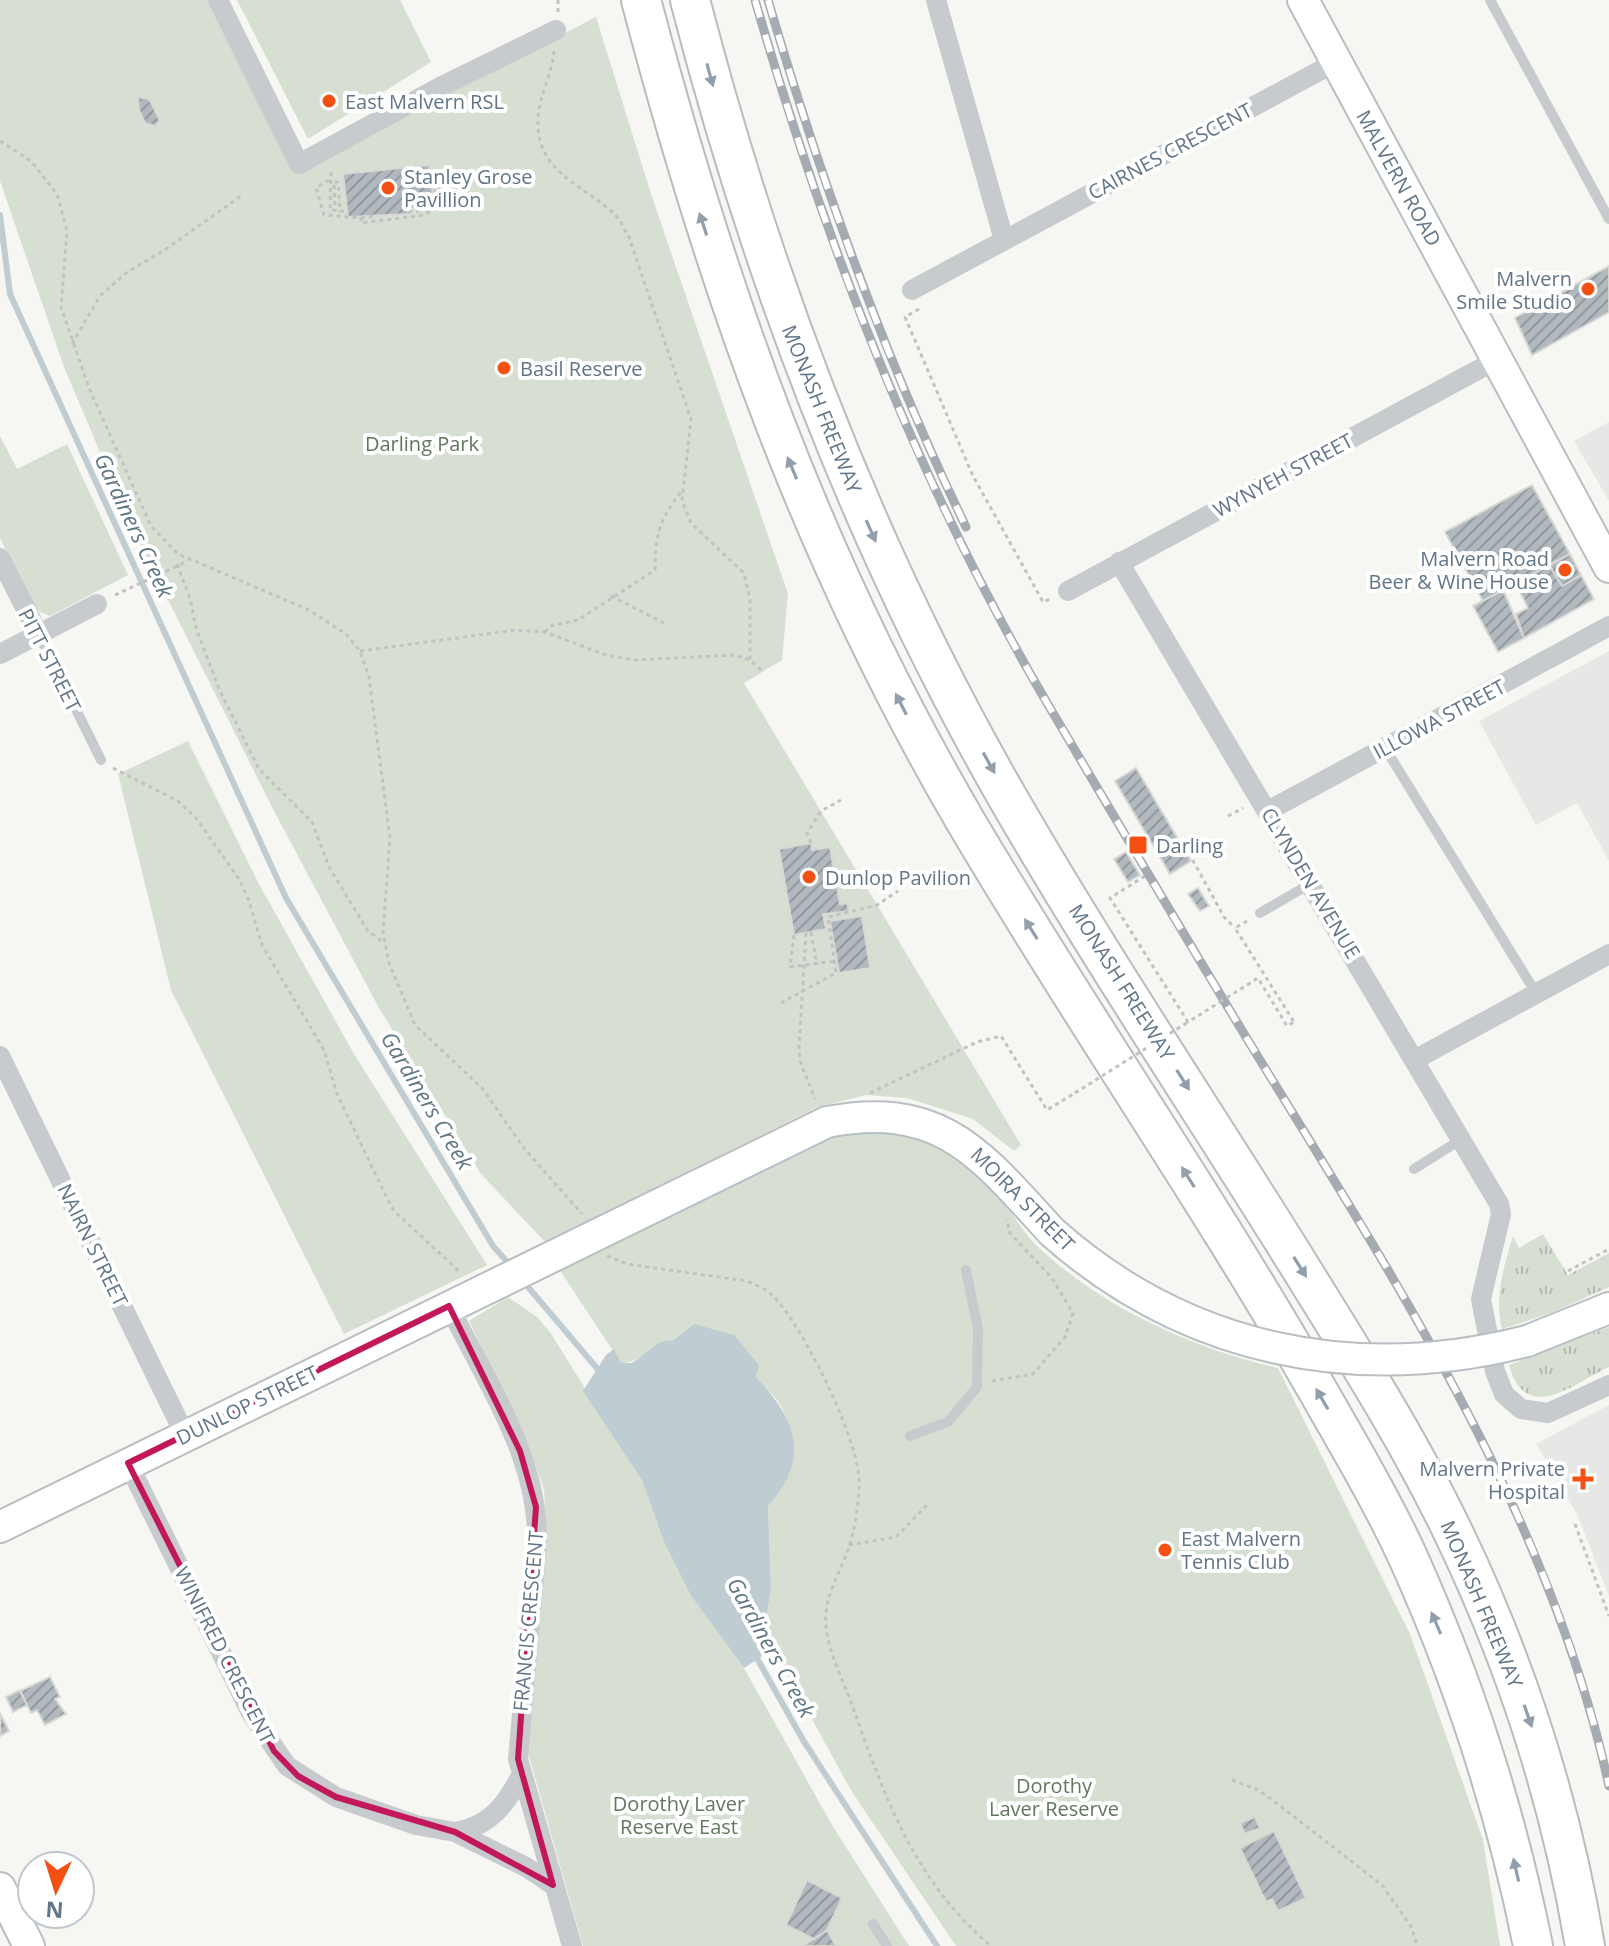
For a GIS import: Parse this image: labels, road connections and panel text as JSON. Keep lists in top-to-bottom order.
{
  "streets": {
    "highway": ["MONASH FREEWAY"],
    "main road": ["MALVERN ROAD", "MOIRA STREET", "DUNLOP STREET"],
    "street": [
      "CAIRNES CRESCENT",
      "WYNYEH STREET",
      "PITT STREET",
      "ILLOWA STREET",
      "CLYNDEN AVENUE",
      "NAIRN STREET",
      "FRANCIS CRESCENT",
      "WINIFRED CRESCENT"
    ]
  },
  "crossings": [
    ["CAIRNES CRESCENT", "MALVERN ROAD"],
    ["MALVERN ROAD", "WYNYEH STREET"],
    ["WYNYEH STREET", "CLYNDEN AVENUE"],
    ["ILLOWA STREET", "CLYNDEN AVENUE"],
    ["MOIRA STREET", "DUNLOP STREET"],
    ["NAIRN STREET", "DUNLOP STREET"],
    ["DUNLOP STREET", "FRANCIS CRESCENT"],
    ["DUNLOP STREET", "WINIFRED CRESCENT"],
    ["FRANCIS CRESCENT", "WINIFRED CRESCENT"]
  ],
  "water": ["Gardiners Creek"],
  "parks": ["Darling Park", "Dorothy Laver Reserve", "Dorothy Laver Reserve East"],
  "places": {
    "other": [
      "East Malvern RSL",
      "Stanley Grose Pavillion",
      "Malvern Smile Studio",
      "Basil Reserve",
      "Malvern Road Beer & Wine House",
      "Dunlop Pavilion",
      "East Malvern Tennis Club"
    ],
    "transit": ["Darling"],
    "health": ["Malvern Private Hospital"]
  },
  "north": "bottom"
}
